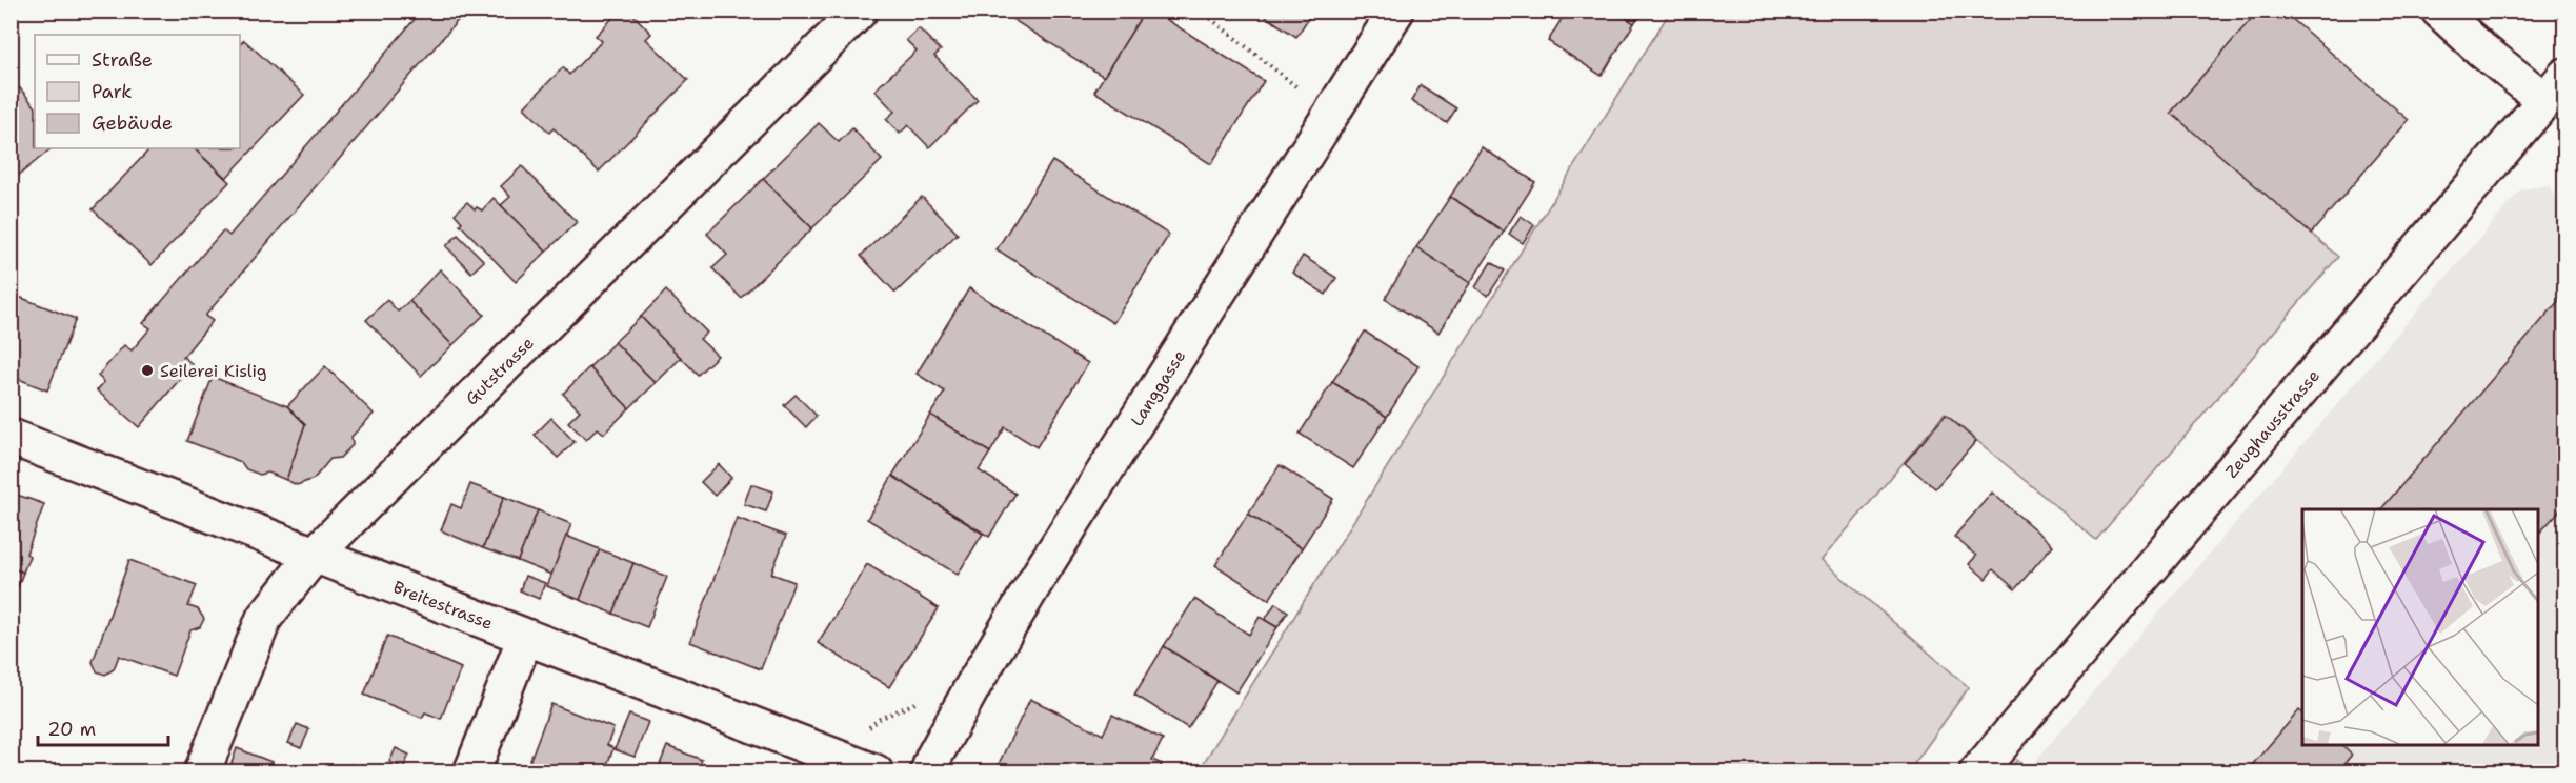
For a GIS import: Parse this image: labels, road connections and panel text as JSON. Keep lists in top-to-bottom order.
{
  "streets": {
    "street": [
      "Gutstrasse",
      "Langgasse",
      "Zeughausstrasse",
      "Breitestrasse"
    ]
  },
  "crossings": [
    ["Gutstrasse", "Breitestrasse"]
  ],
  "places": ["Seilerei Kislig"],
  "legend": ["Straße", "Park", "Gebäude"],
  "scale_bar": "20 m"
}
